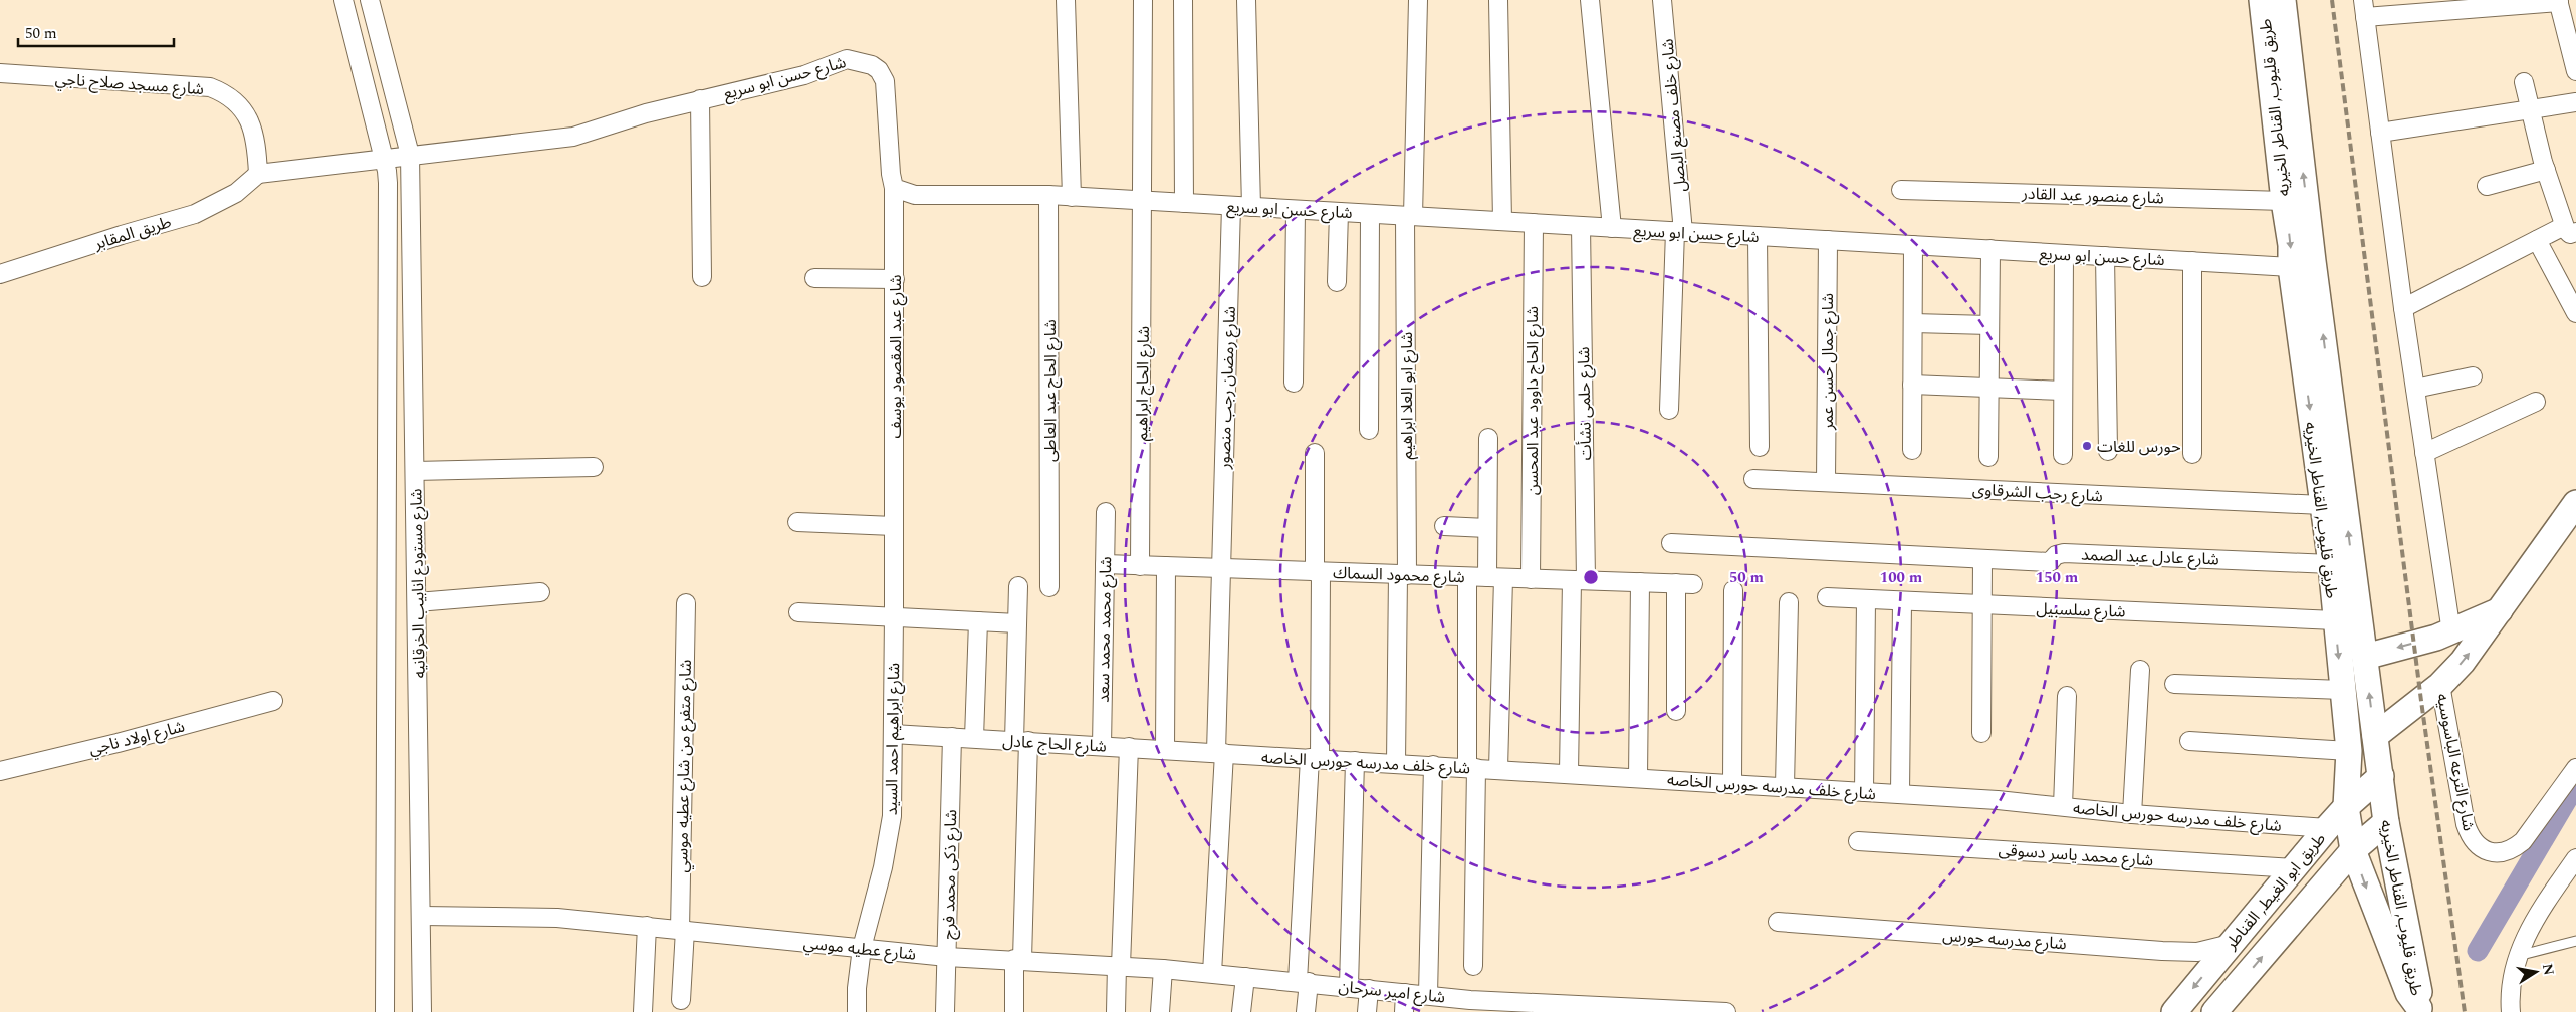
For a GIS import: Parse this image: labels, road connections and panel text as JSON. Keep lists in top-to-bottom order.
{
  "streets": {
    "main road": ["طريق قليوب, القناطر الخيريه", "طريق ابو الغيط, القناطر"],
    "street": [
      "شارع حسن ابو سريع",
      "شارع مسجد صلاح ناجي",
      "شارع خلف مصنع البصل",
      "شارع منصور عبد القادر",
      "طريق المقابر",
      "شارع عبد المقصود يوسف",
      "شارع جمال حسن عمر",
      "شارع الحاج ابراهيم",
      "شارع رمضان رجب منصور",
      "شارع الحاج عبد العاطى",
      "شارع ابو العلا ابراهيم",
      "شارع الحاج داوود عبد المحسن",
      "شارع حلمى نشأت",
      "شارع رجب الشرقاوى",
      "شارع عادل عبد الصمد",
      "شارع محمود السماك",
      "شارع مستودع انابيب الخرقانيه",
      "شارع سلسبيل",
      "شارع محمد محمد سعد",
      "شارع اولاد ناجي",
      "شارع ابراهيم احمد السيد",
      "شارع الحاج عادل",
      "شارع خلف مدرسه حورس الخاصه",
      "شارع الترعه الباسوسيه",
      "شارع متفرع من شارع عطيه موسي",
      "شارع محمد ياسر دسوقى",
      "شارع ذكى محمد فرج",
      "شارع مدرسه حورس",
      "شارع عطيه موسي",
      "شارع امير سرحان"
    ]
  },
  "crossings": [
    ["شارع حسن ابو سريع", "طريق قليوب, القناطر الخيريه"],
    ["شارع حسن ابو سريع", "شارع خلف مصنع البصل"],
    ["شارع حسن ابو سريع", "شارع عبد المقصود يوسف"],
    ["شارع حسن ابو سريع", "شارع جمال حسن عمر"],
    ["شارع حسن ابو سريع", "شارع الحاج ابراهيم"],
    ["شارع حسن ابو سريع", "شارع رمضان رجب منصور"],
    ["شارع حسن ابو سريع", "شارع الحاج عبد العاطى"],
    ["شارع حسن ابو سريع", "شارع ابو العلا ابراهيم"],
    ["شارع حسن ابو سريع", "شارع الحاج داوود عبد المحسن"],
    ["شارع حسن ابو سريع", "شارع حلمى نشأت"],
    ["شارع حسن ابو سريع", "شارع مستودع انابيب الخرقانيه"],
    ["شارع مسجد صلاح ناجي", "طريق المقابر"],
    ["طريق قليوب, القناطر الخيريه", "شارع منصور عبد القادر"],
    ["طريق قليوب, القناطر الخيريه", "شارع رجب الشرقاوى"],
    ["طريق قليوب, القناطر الخيريه", "شارع عادل عبد الصمد"],
    ["طريق قليوب, القناطر الخيريه", "شارع سلسبيل"],
    ["طريق قليوب, القناطر الخيريه", "طريق ابو الغيط, القناطر"],
    ["شارع عبد المقصود يوسف", "شارع ابراهيم احمد السيد"],
    ["شارع جمال حسن عمر", "شارع رجب الشرقاوى"],
    ["شارع الحاج ابراهيم", "شارع محمود السماك"],
    ["شارع رمضان رجب منصور", "شارع محمود السماك"],
    ["شارع رمضان رجب منصور", "شارع الحاج عادل"],
    ["شارع رمضان رجب منصور", "شارع خلف مدرسه حورس الخاصه"],
    ["شارع رمضان رجب منصور", "شارع عطيه موسي"],
    ["شارع ابو العلا ابراهيم", "شارع محمود السماك"],
    ["شارع ابو العلا ابراهيم", "شارع خلف مدرسه حورس الخاصه"],
    ["شارع الحاج داوود عبد المحسن", "شارع محمود السماك"],
    ["شارع حلمى نشأت", "شارع محمود السماك"],
    ["شارع حلمى نشأت", "شارع خلف مدرسه حورس الخاصه"],
    ["شارع محمود السماك", "شارع محمد محمد سعد"],
    ["شارع مستودع انابيب الخرقانيه", "شارع عطيه موسي"],
    ["شارع محمد محمد سعد", "شارع الحاج عادل"],
    ["شارع ابراهيم احمد السيد", "شارع الحاج عادل"],
    ["شارع ابراهيم احمد السيد", "شارع عطيه موسي"],
    ["شارع الحاج عادل", "شارع خلف مدرسه حورس الخاصه"],
    ["شارع الحاج عادل", "شارع ذكى محمد فرج"],
    ["شارع خلف مدرسه حورس الخاصه", "طريق ابو الغيط, القناطر"],
    ["شارع متفرع من شارع عطيه موسي", "شارع عطيه موسي"],
    ["شارع محمد ياسر دسوقى", "طريق ابو الغيط, القناطر"],
    ["شارع ذكى محمد فرج", "شارع عطيه موسي"],
    ["طريق ابو الغيط, القناطر", "شارع مدرسه حورس"],
    ["شارع عطيه موسي", "شارع امير سرحان"]
  ],
  "places": ["حورس للغات"],
  "scale_bar": "50 m",
  "north": "right",
  "rings": ["50 m", "100 m", "150 m"]
}
